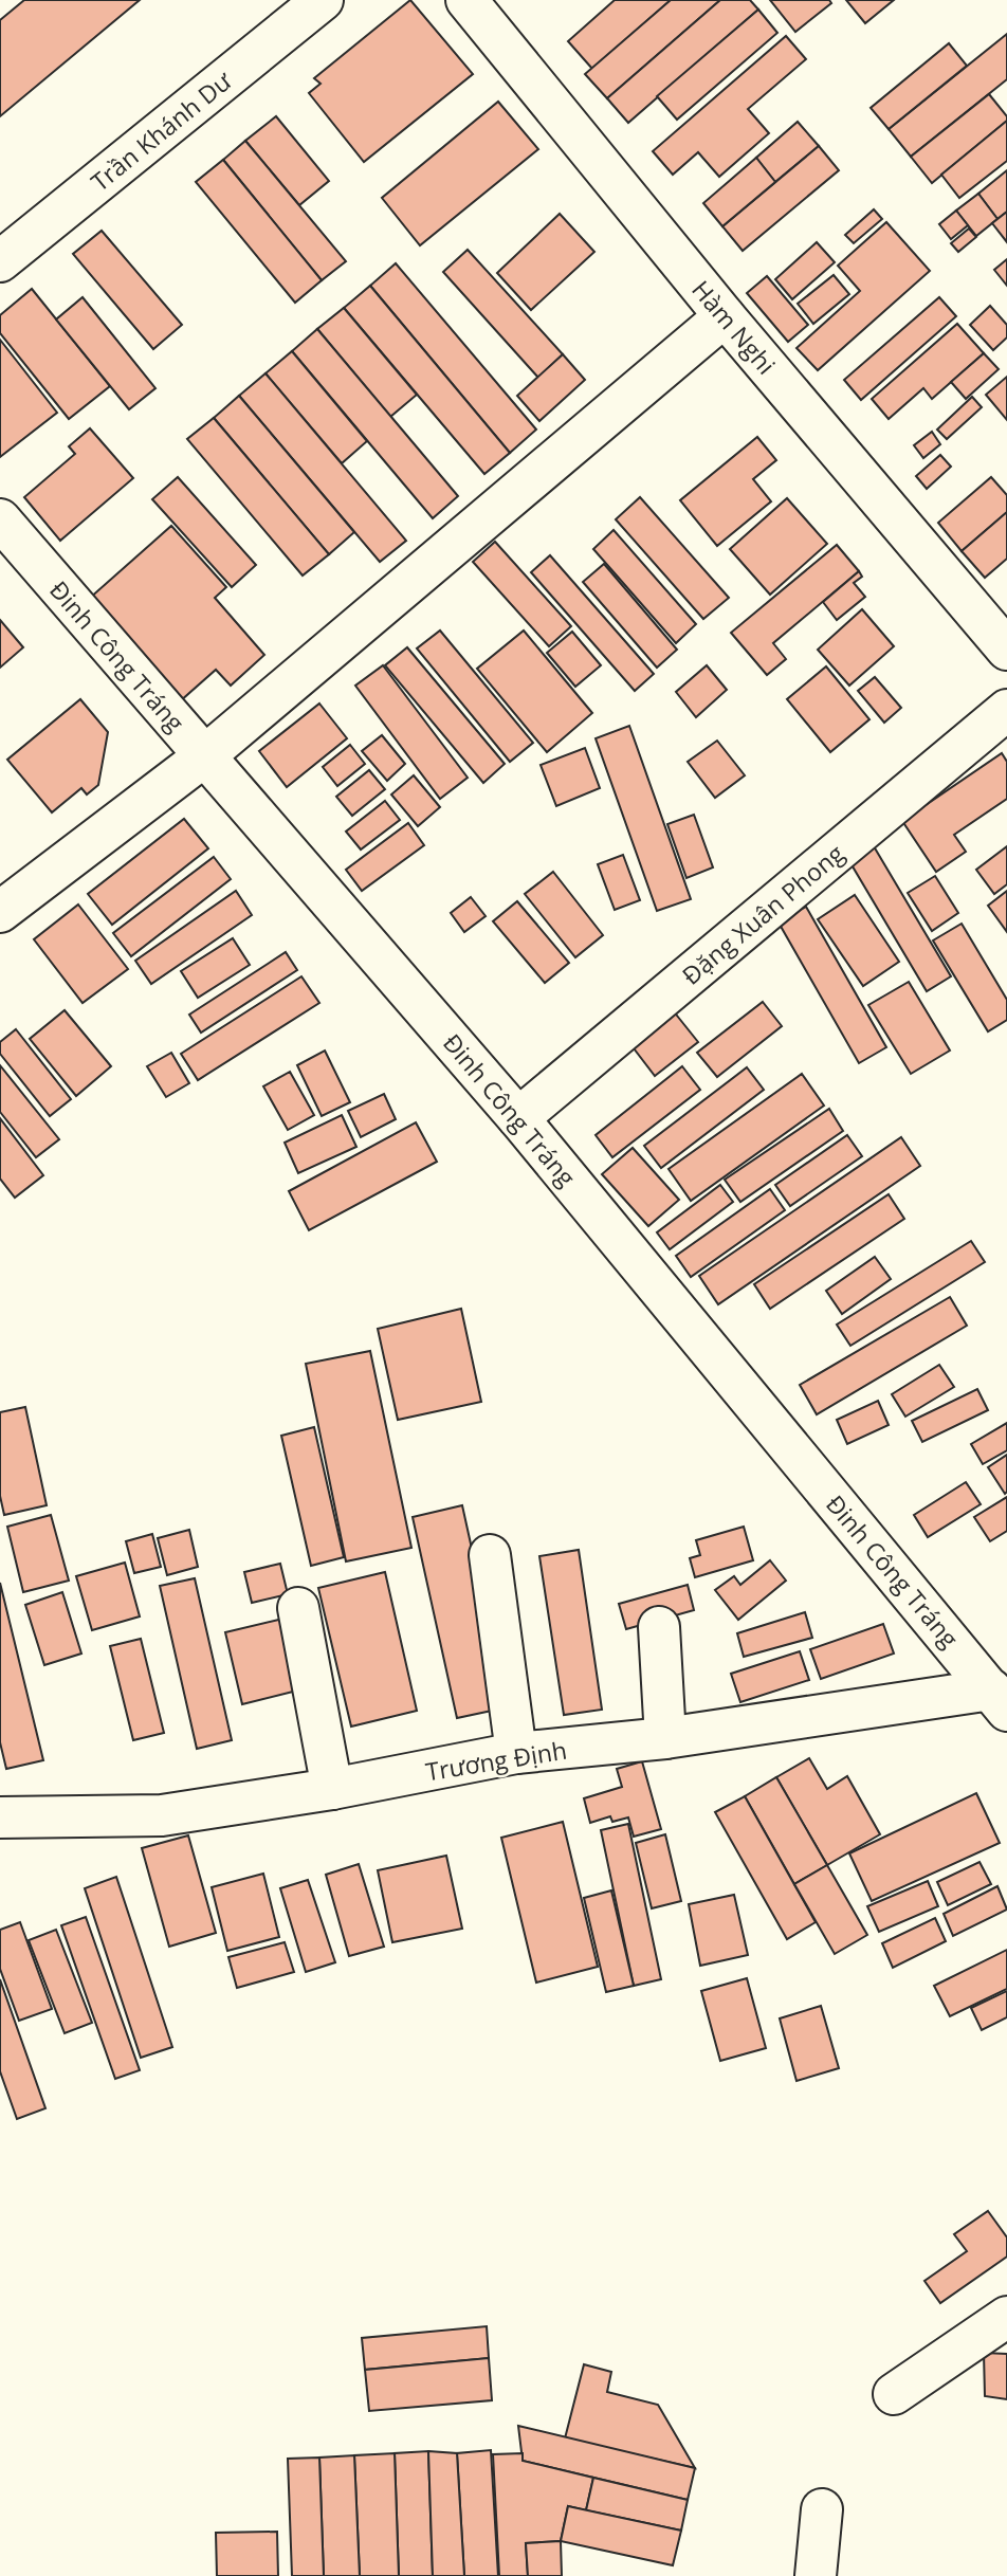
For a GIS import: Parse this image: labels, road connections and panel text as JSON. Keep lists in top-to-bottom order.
{
  "streets": {
    "street": [
      "Trần Khánh Dư",
      "Hàm Nghi",
      "Đinh Công Tráng",
      "Đặng Xuân Phong",
      "Trương Định"
    ]
  },
  "crossings": [
    ["Đinh Công Tráng", "Đặng Xuân Phong"],
    ["Đinh Công Tráng", "Trương Định"]
  ]
}
